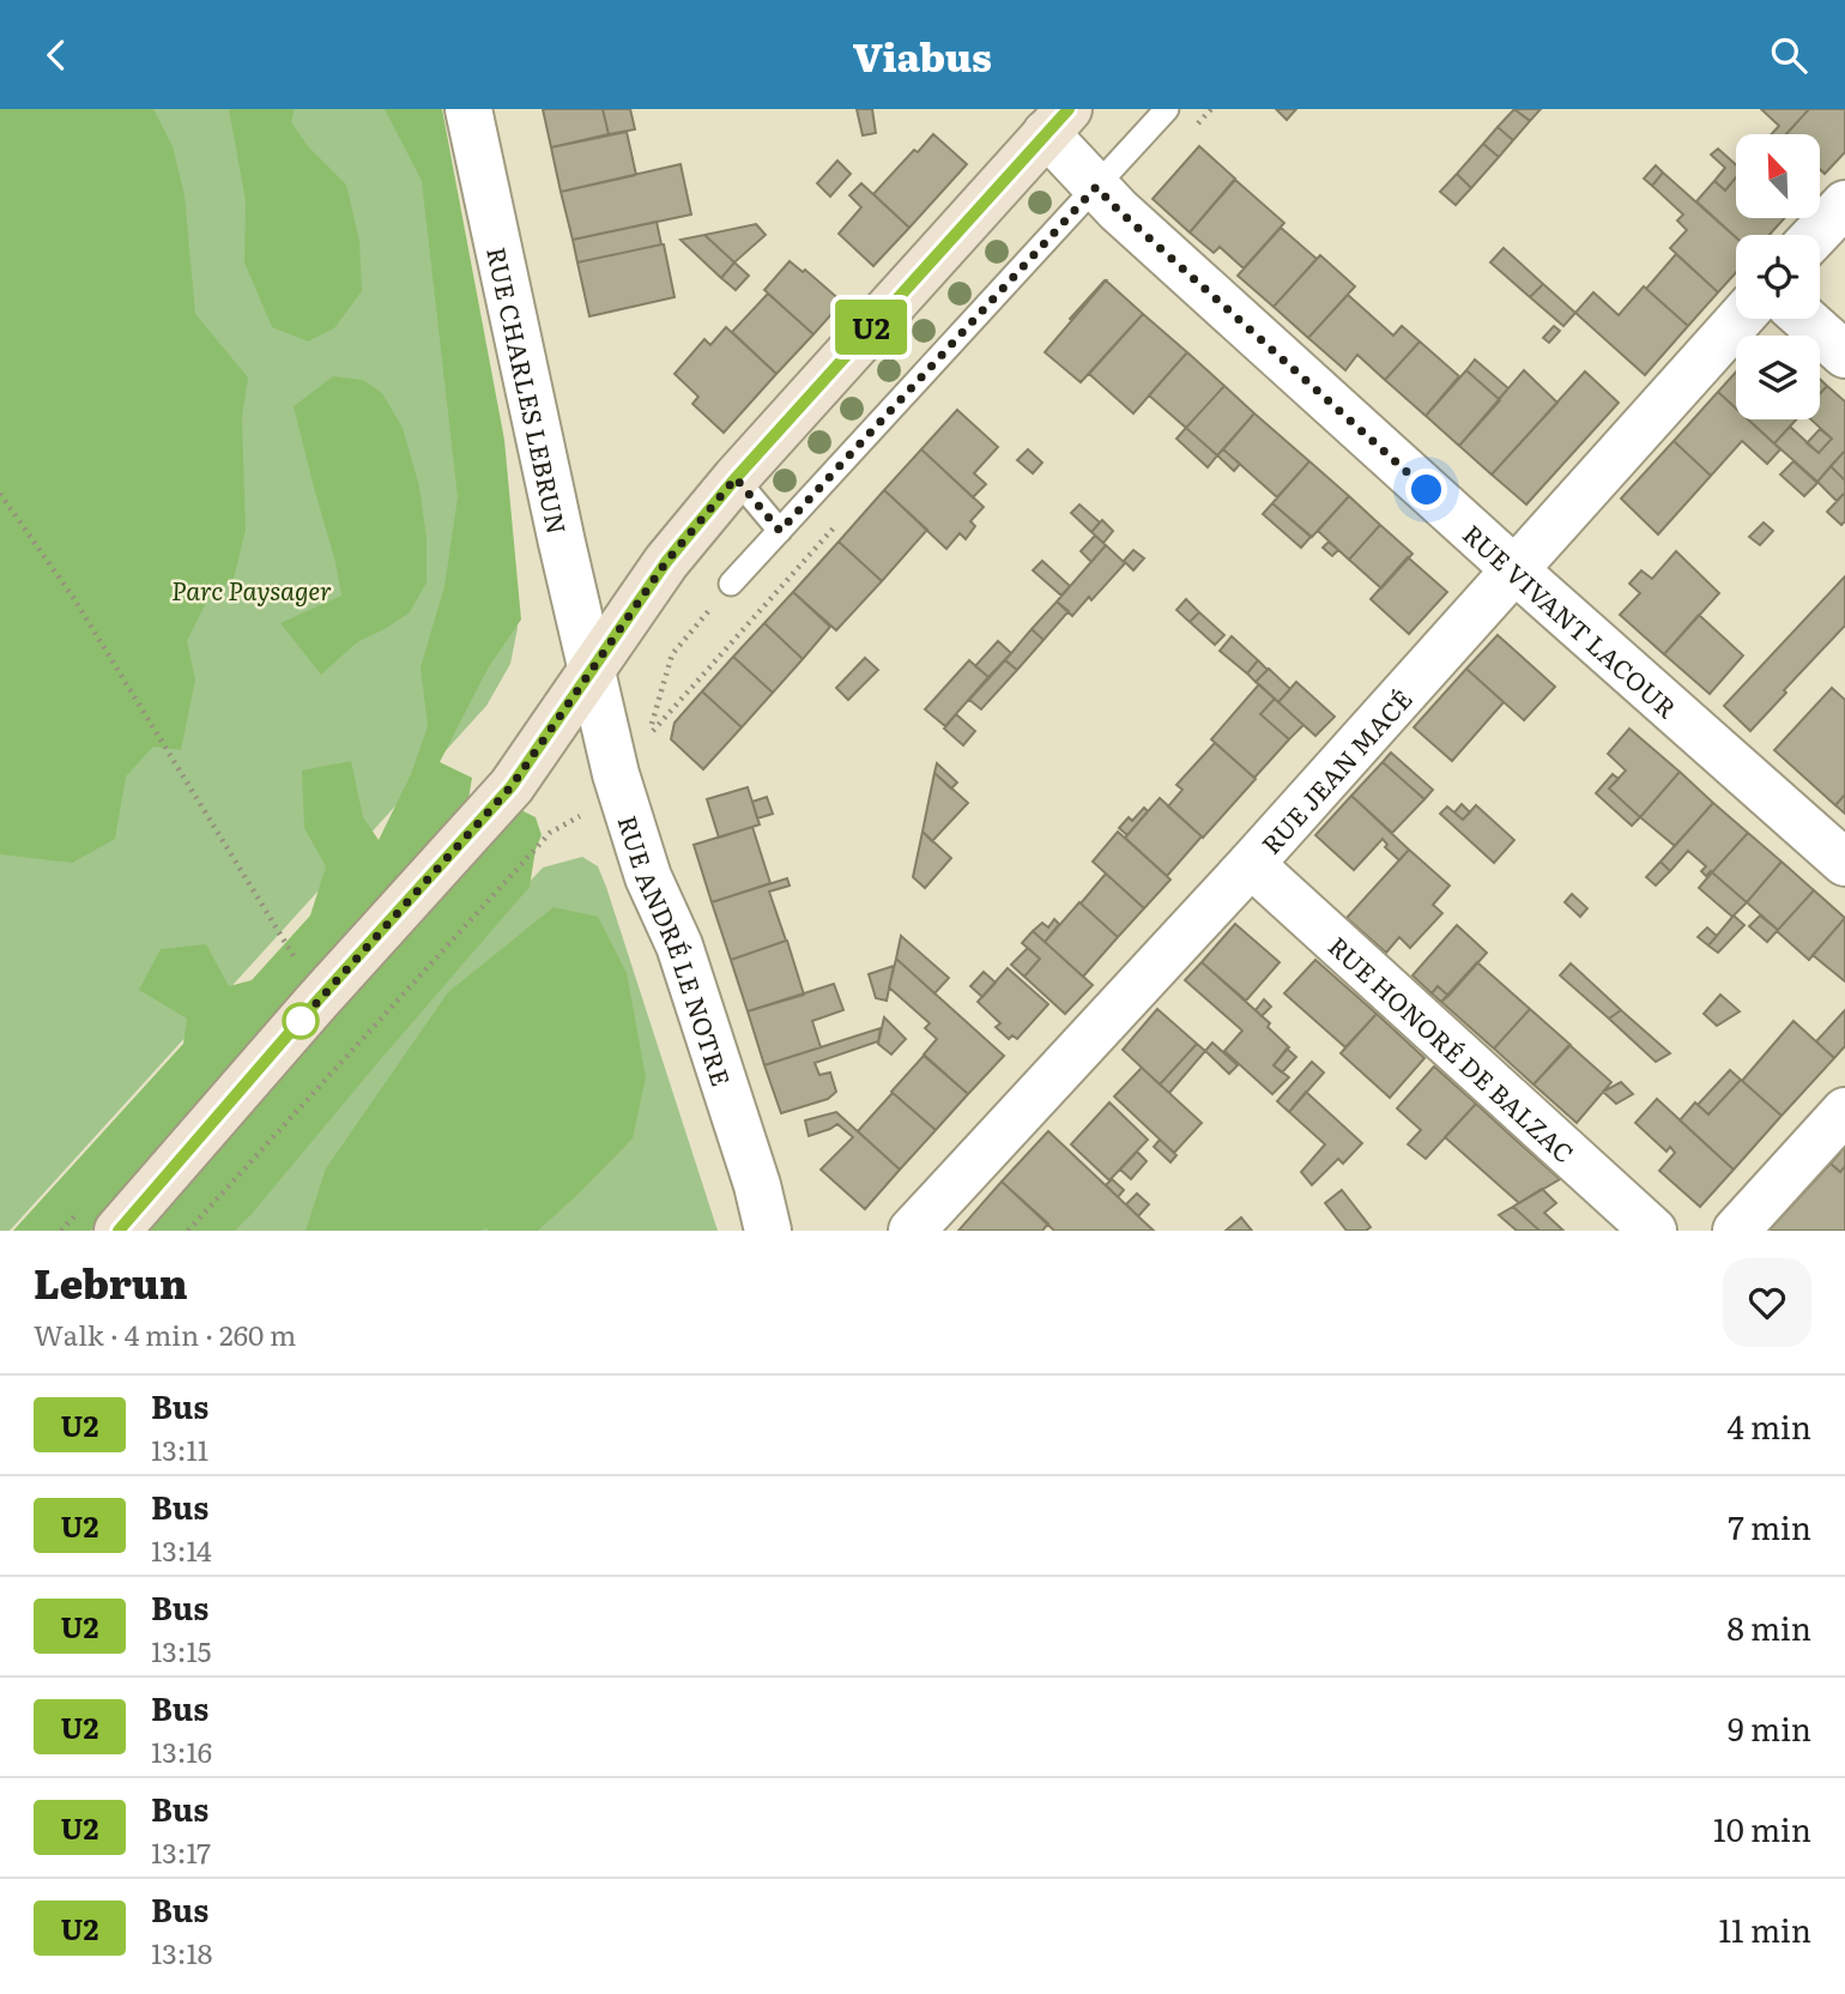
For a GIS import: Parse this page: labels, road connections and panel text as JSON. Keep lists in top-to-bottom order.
{
  "streets": {
    "street": [
      "RUE CHARLES LEBRUN",
      "RUE VIVANT LACOUR",
      "RUE JEAN MACÉ",
      "RUE ANDRÉ LE NOTRE",
      "RUE HONORÉ DE BALZAC"
    ]
  },
  "crossings": [
    ["RUE CHARLES LEBRUN", "RUE ANDRÉ LE NOTRE"],
    ["RUE VIVANT LACOUR", "RUE JEAN MACÉ"],
    ["RUE JEAN MACÉ", "RUE HONORÉ DE BALZAC"]
  ],
  "parks": ["Parc Paysager"],
  "lines": ["bus line U2"],
  "north": "top left",
  "page": {
    "header": "Viabus",
    "on_map": "U2",
    "heading": ["Lebrun", "Walk · 4 min · 260 m"],
    "list": [
      {
        "mark": "U2",
        "name": "Bus",
        "note": "13:11",
        "value": "4 min"
      },
      {
        "mark": "U2",
        "name": "Bus",
        "note": "13:14",
        "value": "7 min"
      },
      {
        "mark": "U2",
        "name": "Bus",
        "note": "13:15",
        "value": "8 min"
      },
      {
        "mark": "U2",
        "name": "Bus",
        "note": "13:16",
        "value": "9 min"
      },
      {
        "mark": "U2",
        "name": "Bus",
        "note": "13:17",
        "value": "10 min"
      },
      {
        "mark": "U2",
        "name": "Bus",
        "note": "13:18",
        "value": "11 min"
      }
    ]
  }
}
